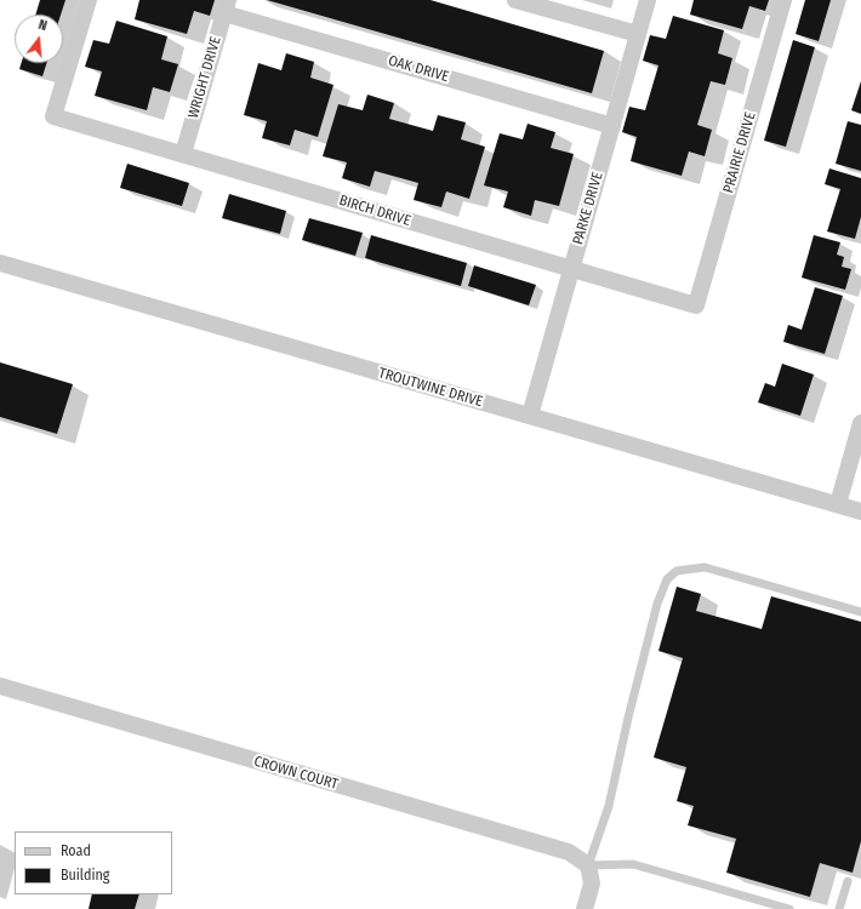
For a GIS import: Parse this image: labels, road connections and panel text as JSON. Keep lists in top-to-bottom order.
{
  "streets": {
    "street": [
      "OAK DRIVE",
      "WRIGHT DRIVE",
      "PRAIRIE DRIVE",
      "PARKE DRIVE",
      "BIRCH DRIVE",
      "TROUTWINE DRIVE",
      "CROWN COURT"
    ]
  },
  "crossings": [
    ["OAK DRIVE", "WRIGHT DRIVE"],
    ["OAK DRIVE", "PARKE DRIVE"],
    ["WRIGHT DRIVE", "BIRCH DRIVE"],
    ["PRAIRIE DRIVE", "BIRCH DRIVE"],
    ["PARKE DRIVE", "BIRCH DRIVE"],
    ["PARKE DRIVE", "TROUTWINE DRIVE"]
  ],
  "legend": ["Road", "Building"],
  "north": "top"
}
